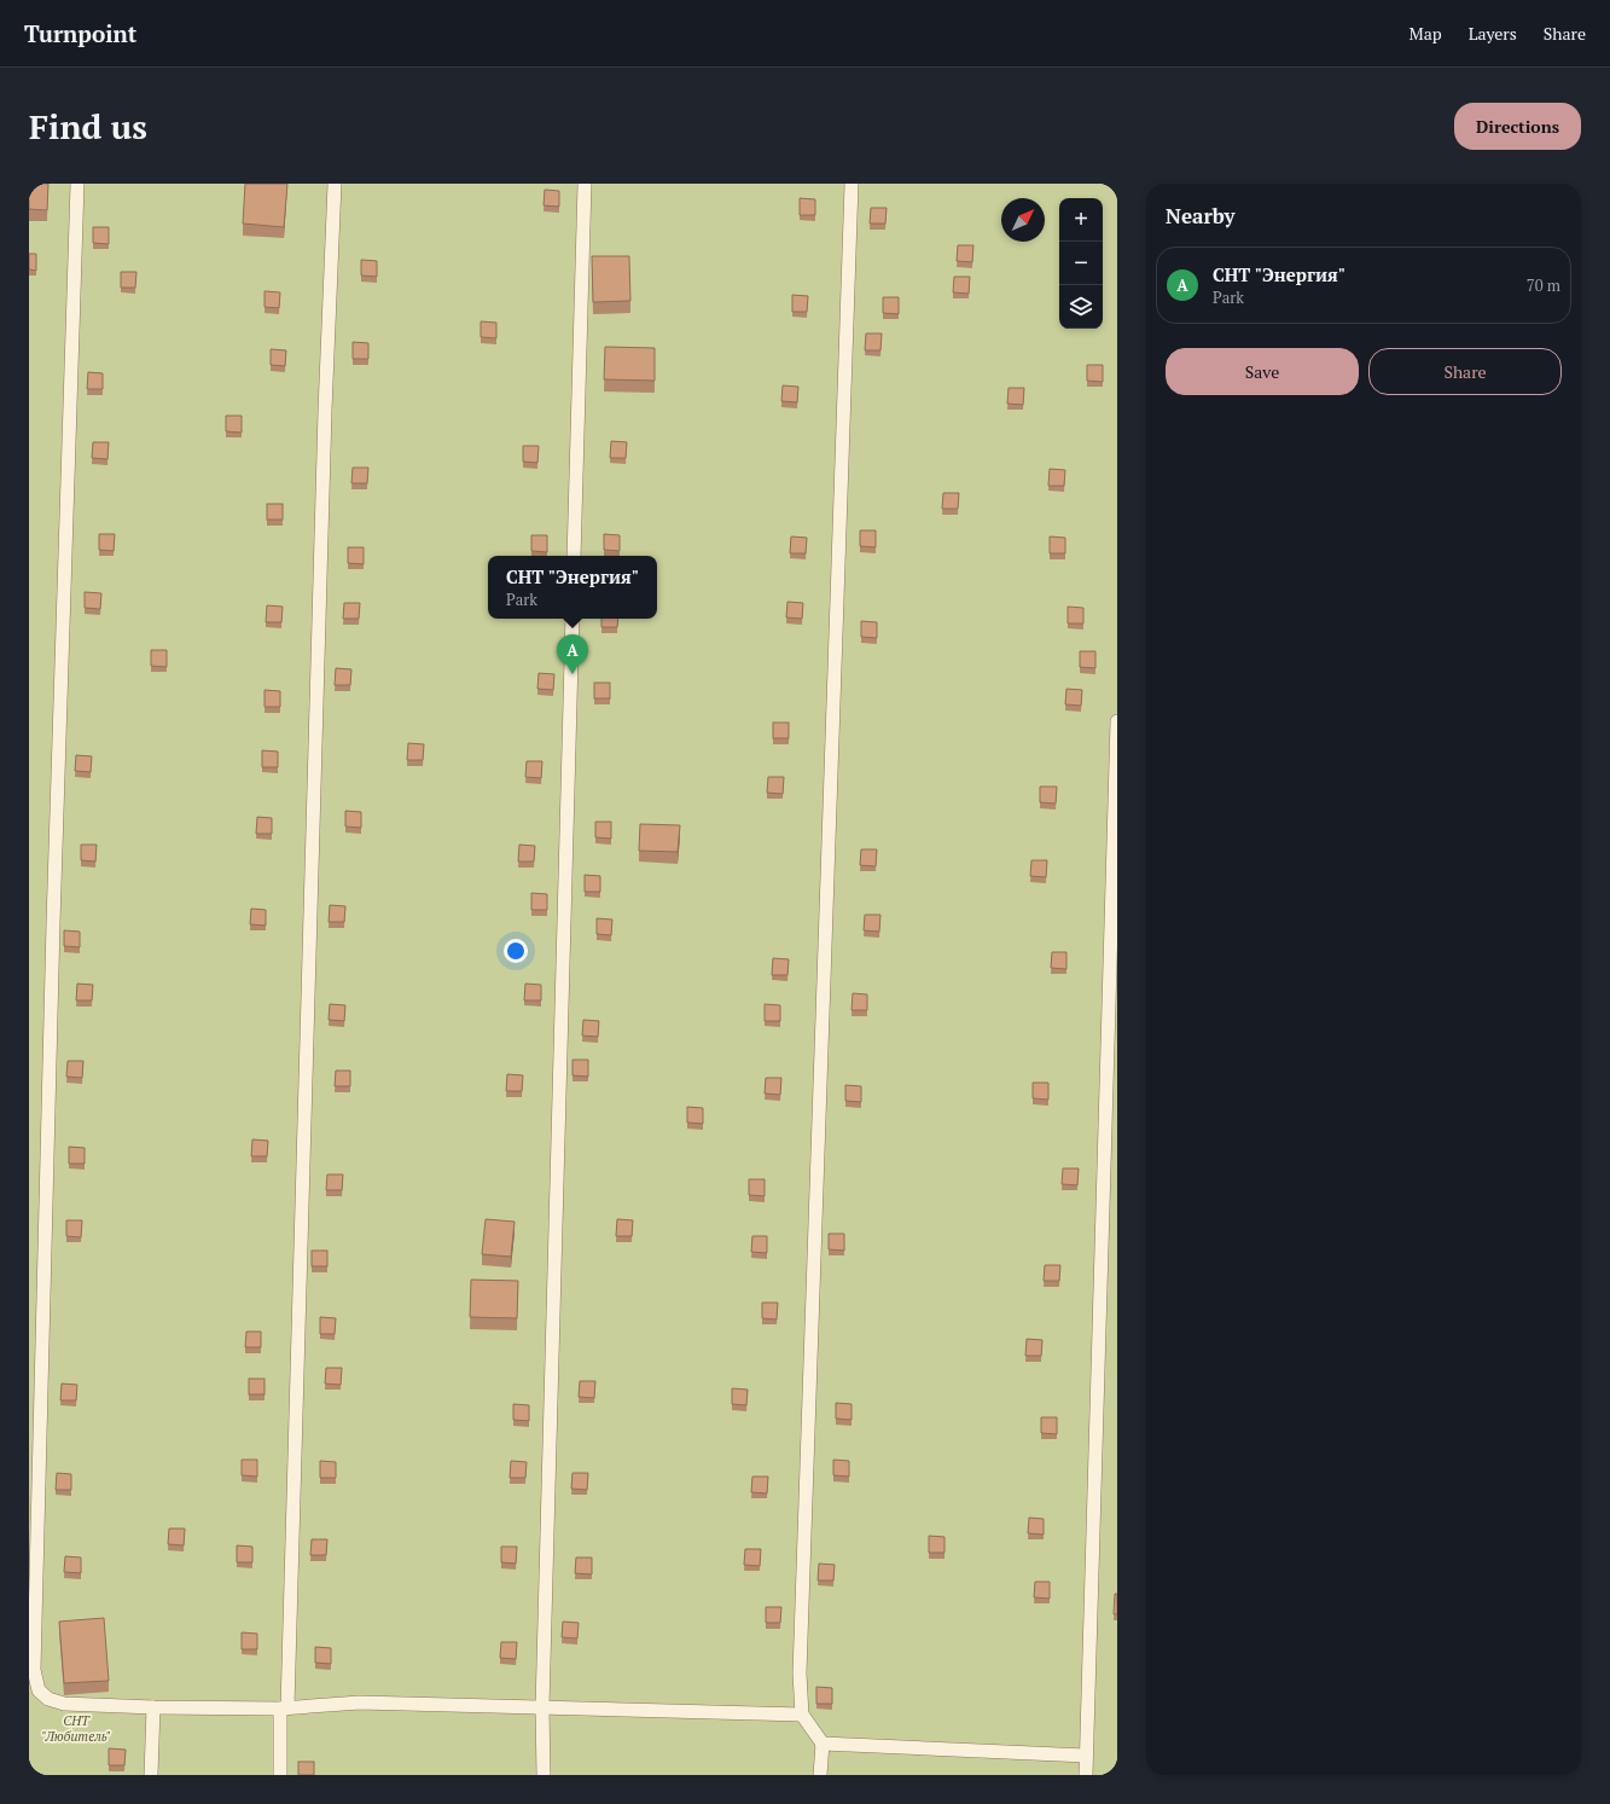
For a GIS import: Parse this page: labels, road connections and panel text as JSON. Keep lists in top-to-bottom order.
{
  "parks": ["СНТ \"Любитель\""],
  "north": "top right",
  "page": {
    "header": "Turnpoint",
    "nav": ["Map", "Layers", "Share"],
    "buttons": [
      "Directions",
      ["Save", "Share"]
    ],
    "title": "Find us",
    "heading": "Nearby",
    "map_buttons": ["+", "−"],
    "list": [
      {
        "mark": "A",
        "name": "СНТ \"Энергия\"",
        "note": "Park",
        "value": "70 m"
      }
    ],
    "popup": ["СНТ \"Энергия\"", "Park"],
    "pins": "A"
  }
}
